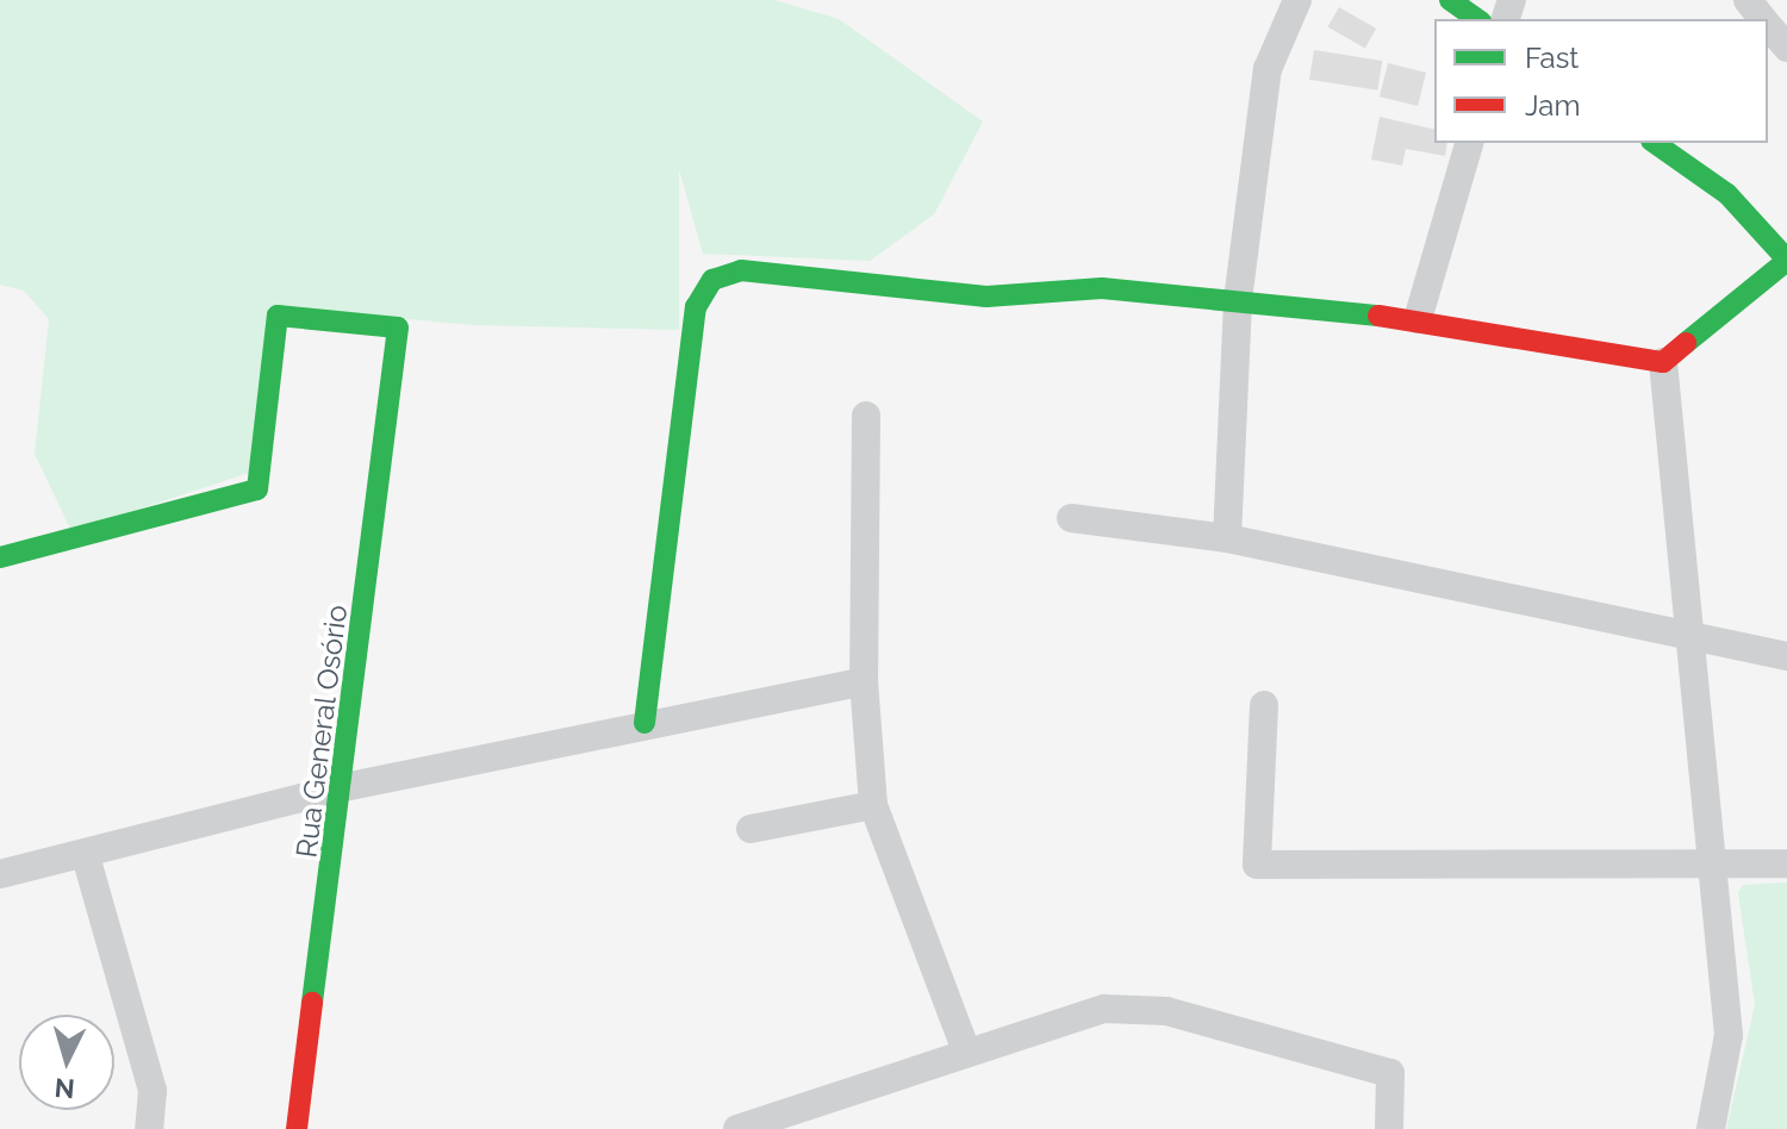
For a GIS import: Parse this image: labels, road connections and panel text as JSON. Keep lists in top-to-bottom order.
{
  "streets": {
    "street": ["Rua General Osório"]
  },
  "legend": ["Fast", "Jam"],
  "north": "bottom"
}
